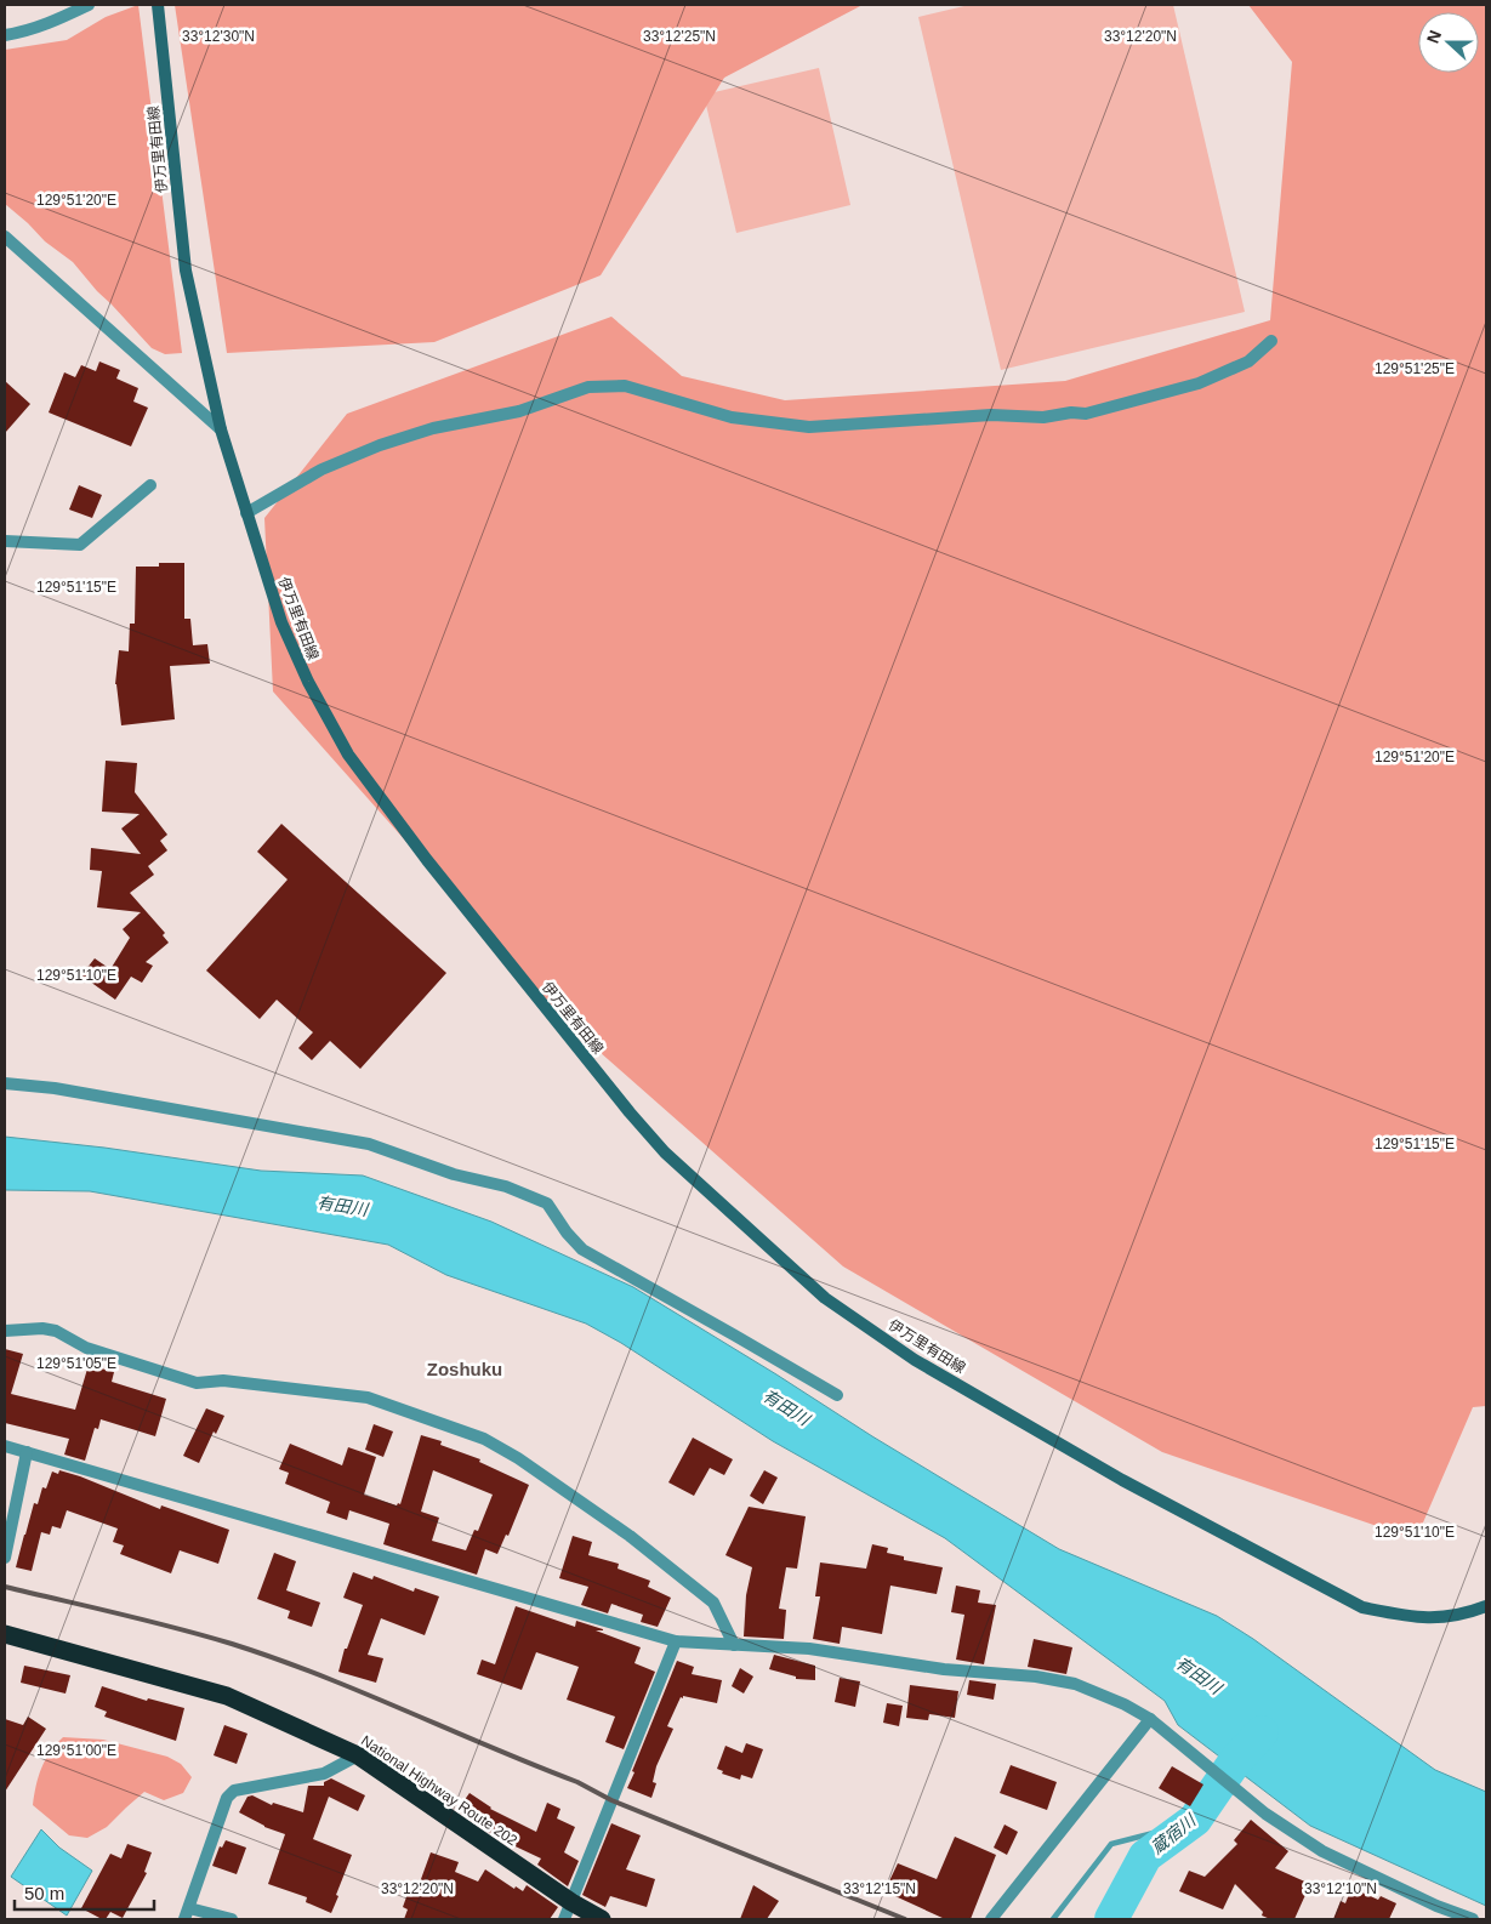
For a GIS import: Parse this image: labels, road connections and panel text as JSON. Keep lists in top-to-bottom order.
{
  "streets": {
    "highway": ["National Highway Route 202"],
    "main road": ["伊万里有田線"]
  },
  "districts": ["Zoshuku"],
  "water": ["有田川", "蔵宿川"],
  "scale_bar": "50 m",
  "north": "left",
  "coordinates": [
    "33°12'25\"N",
    "33°12'20\"N",
    "33°12'30\"N",
    "129°51'20\"E",
    "129°51'25\"E",
    "129°51'15\"E",
    "129°51'10\"E",
    "129°51'05\"E",
    "129°51'00\"E",
    "33°12'15\"N",
    "33°12'10\"N"
  ]
}
